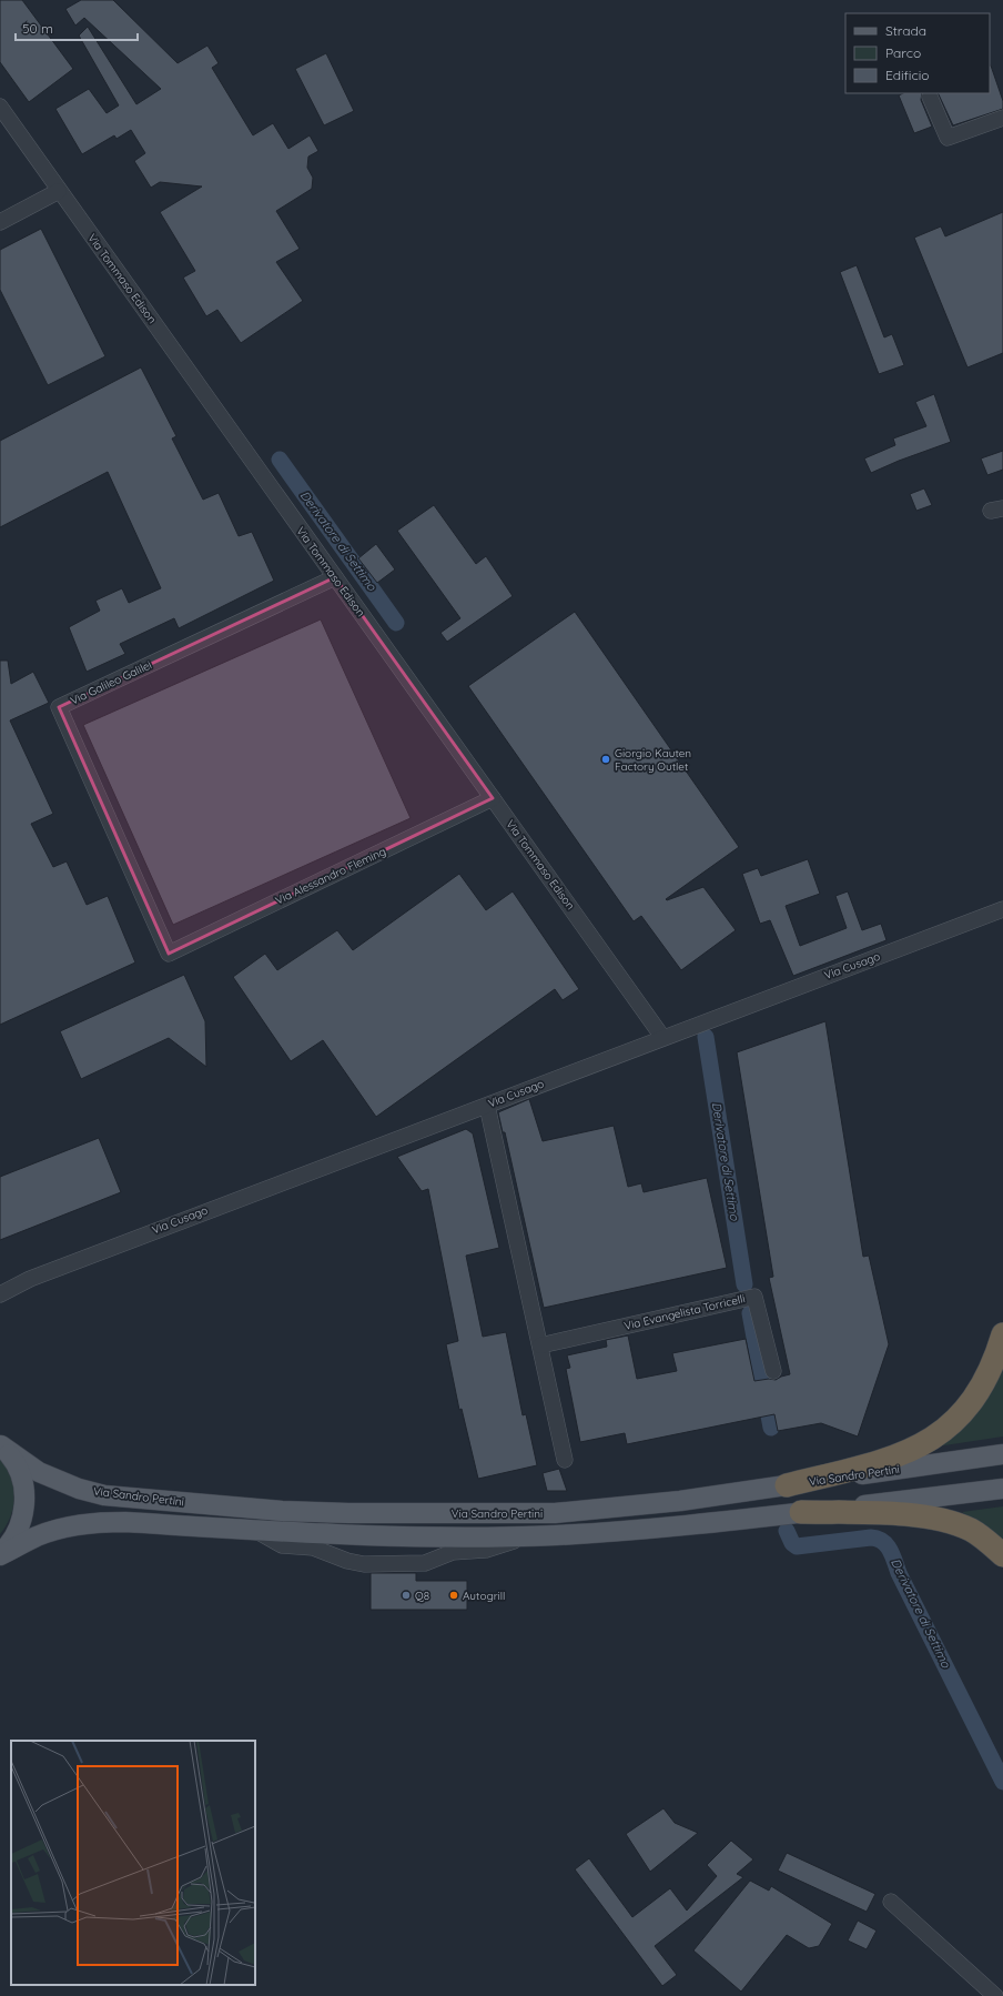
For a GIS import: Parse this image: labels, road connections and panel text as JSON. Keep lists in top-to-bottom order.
{
  "streets": {
    "main road": ["Via Sandro Pertini"],
    "street": [
      "Via Tommaso Edison",
      "Via Galileo Galilei",
      "Via Alessandro Fleming",
      "Via Cusago",
      "Via Evangelista Torricelli"
    ]
  },
  "crossings": [
    ["Via Tommaso Edison", "Via Galileo Galilei"],
    ["Via Tommaso Edison", "Via Alessandro Fleming"],
    ["Via Tommaso Edison", "Via Cusago"],
    ["Via Galileo Galilei", "Via Alessandro Fleming"]
  ],
  "water": ["Derivatore di Settimo"],
  "places": ["Giorgio Kauten Factory Outlet", "Q8", "Autogrill"],
  "legend": ["Strada", "Parco", "Edificio"],
  "scale_bar": "50 m"
}
